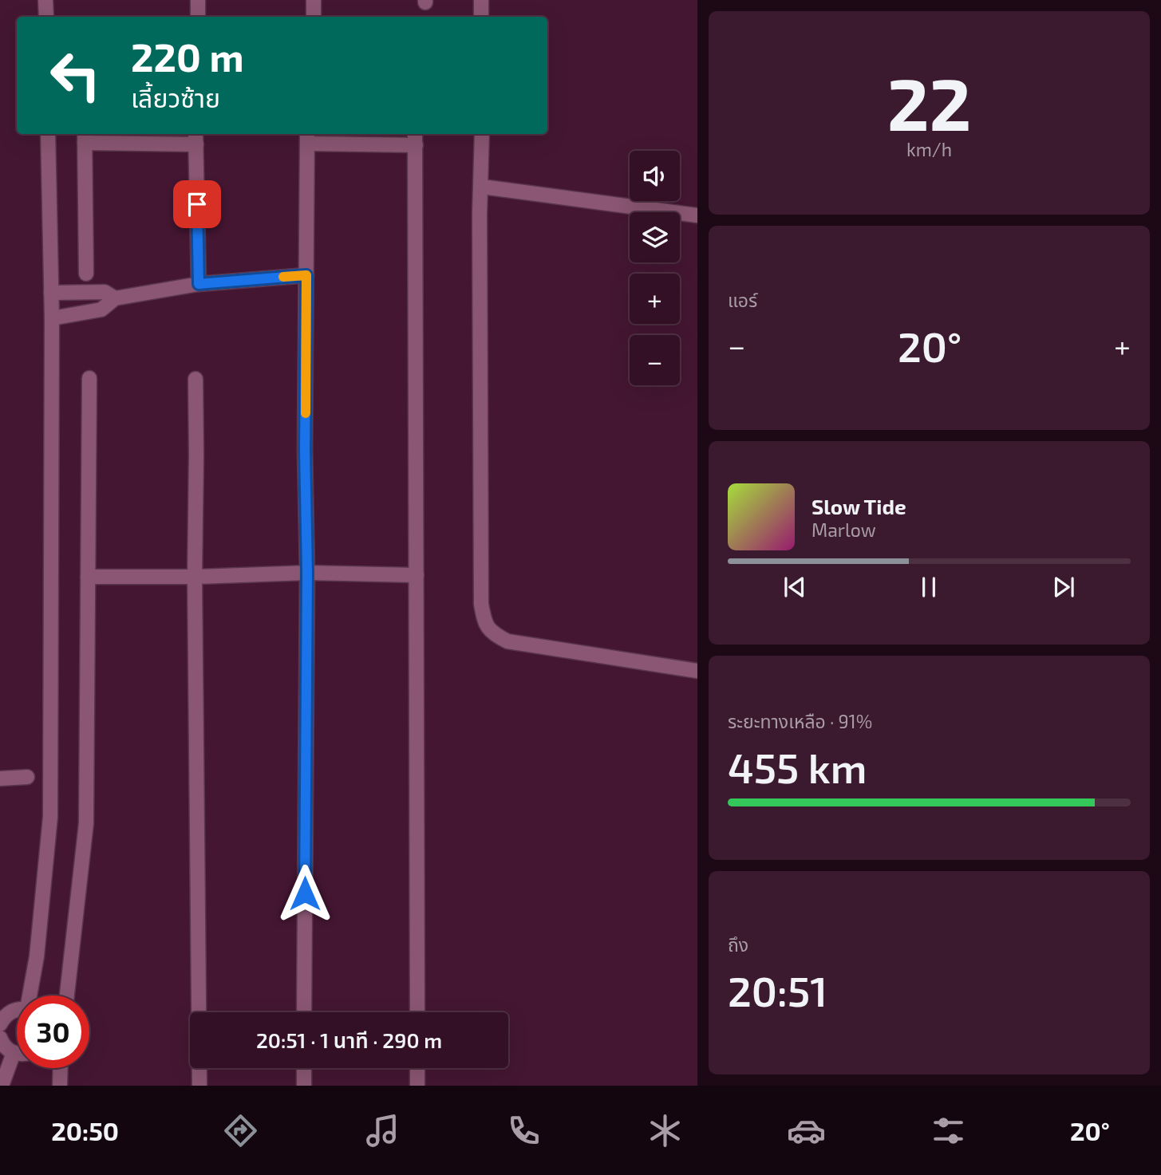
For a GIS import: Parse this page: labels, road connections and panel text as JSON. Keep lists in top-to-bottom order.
{
  "page": {
    "tile": [
      ["22", "km/h"],
      "แอร์",
      ["ระยะทางเหลือ · 91%", "455 km"],
      ["ถึง", "20:51"]
    ],
    "turn": ["220 m", "เลี้ยวซ้าย"],
    "map_buttons": ["+", "−"],
    "heat": ["−", "20°", "+"],
    "song": ["Slow Tide", "Marlow"],
    "limit": "30",
    "trip": "20:51 · 1 นาที · 290 m",
    "tabs": ["20:50", "20°"]
  }
}
